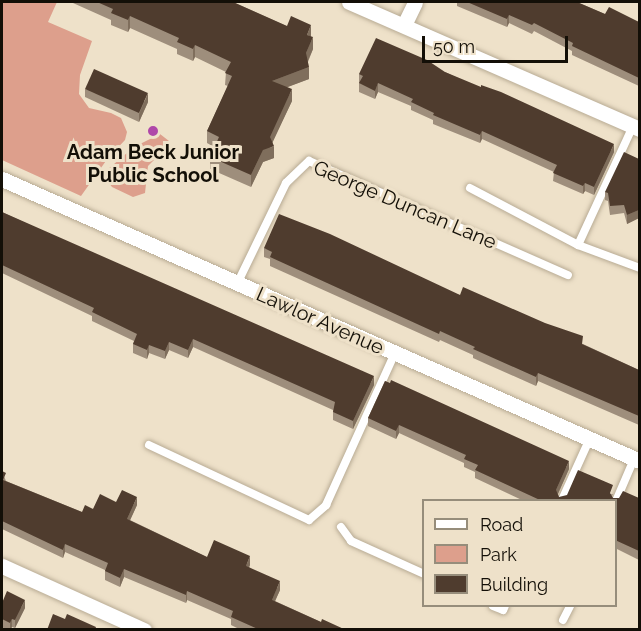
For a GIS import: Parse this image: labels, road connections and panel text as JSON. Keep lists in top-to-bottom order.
{
  "streets": {
    "street": ["Lawlor Avenue"],
    "lane": ["George Duncan Lane"]
  },
  "crossings": [
    ["George Duncan Lane", "Lawlor Avenue"]
  ],
  "places": ["Adam Beck Junior Public School"],
  "legend": ["Road", "Park", "Building"],
  "scale_bar": "50 m"
}
